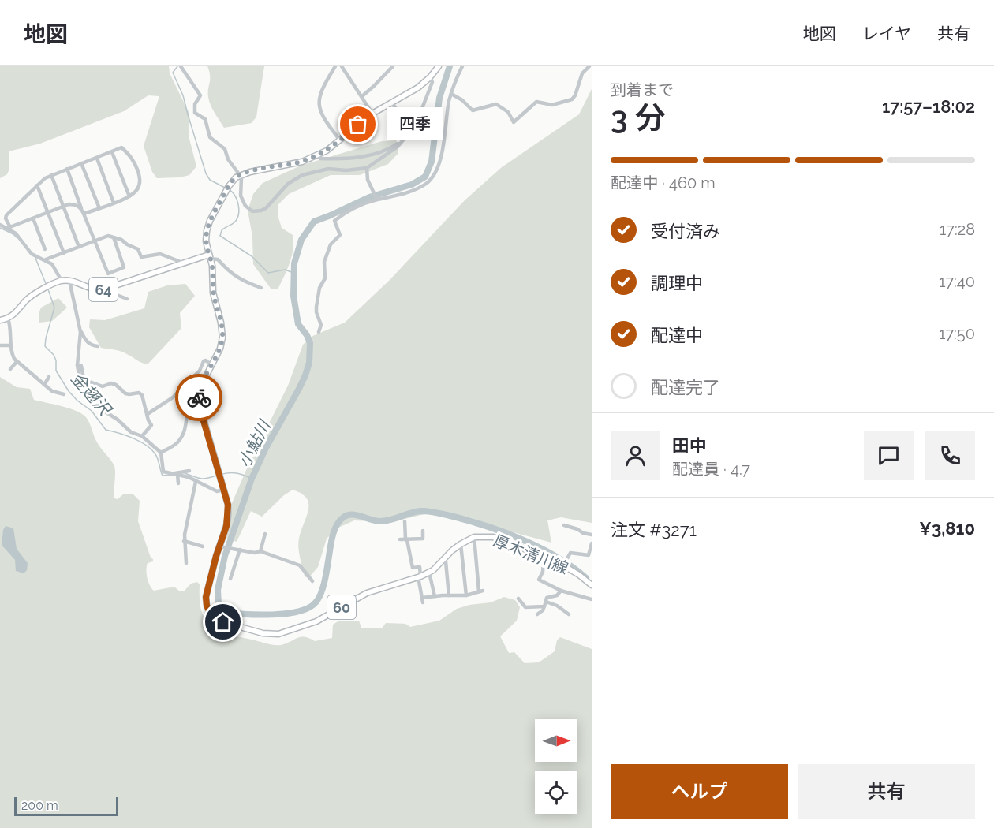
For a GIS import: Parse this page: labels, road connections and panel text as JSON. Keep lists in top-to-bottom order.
{
  "streets": {
    "main road": ["64", "厚木清川線", "60"]
  },
  "crossings": [
    ["64", "60"],
    ["厚木清川線", "60"]
  ],
  "water": ["金翅沢", "小鮎川"],
  "places": ["四季"],
  "scale_bar": "200 m",
  "north": "right",
  "page": {
    "header": "地図",
    "nav": ["地図", "レイヤ", "共有"],
    "heading": ["3 分", "到着まで", "17:57–18:02"],
    "panel": [
      "田中",
      "配達員 · 4.7",
      "注文 #3271",
      "¥3,810"
    ],
    "bubble": "四季",
    "bar": "配達中 · 460 m",
    "list": [
      ["受付済み", "17:28"],
      ["調理中", "17:40"],
      ["配達中", "17:50"],
      "配達完了"
    ],
    "buttons": ["ヘルプ", "共有"],
    "scale": "200 m"
  }
}
